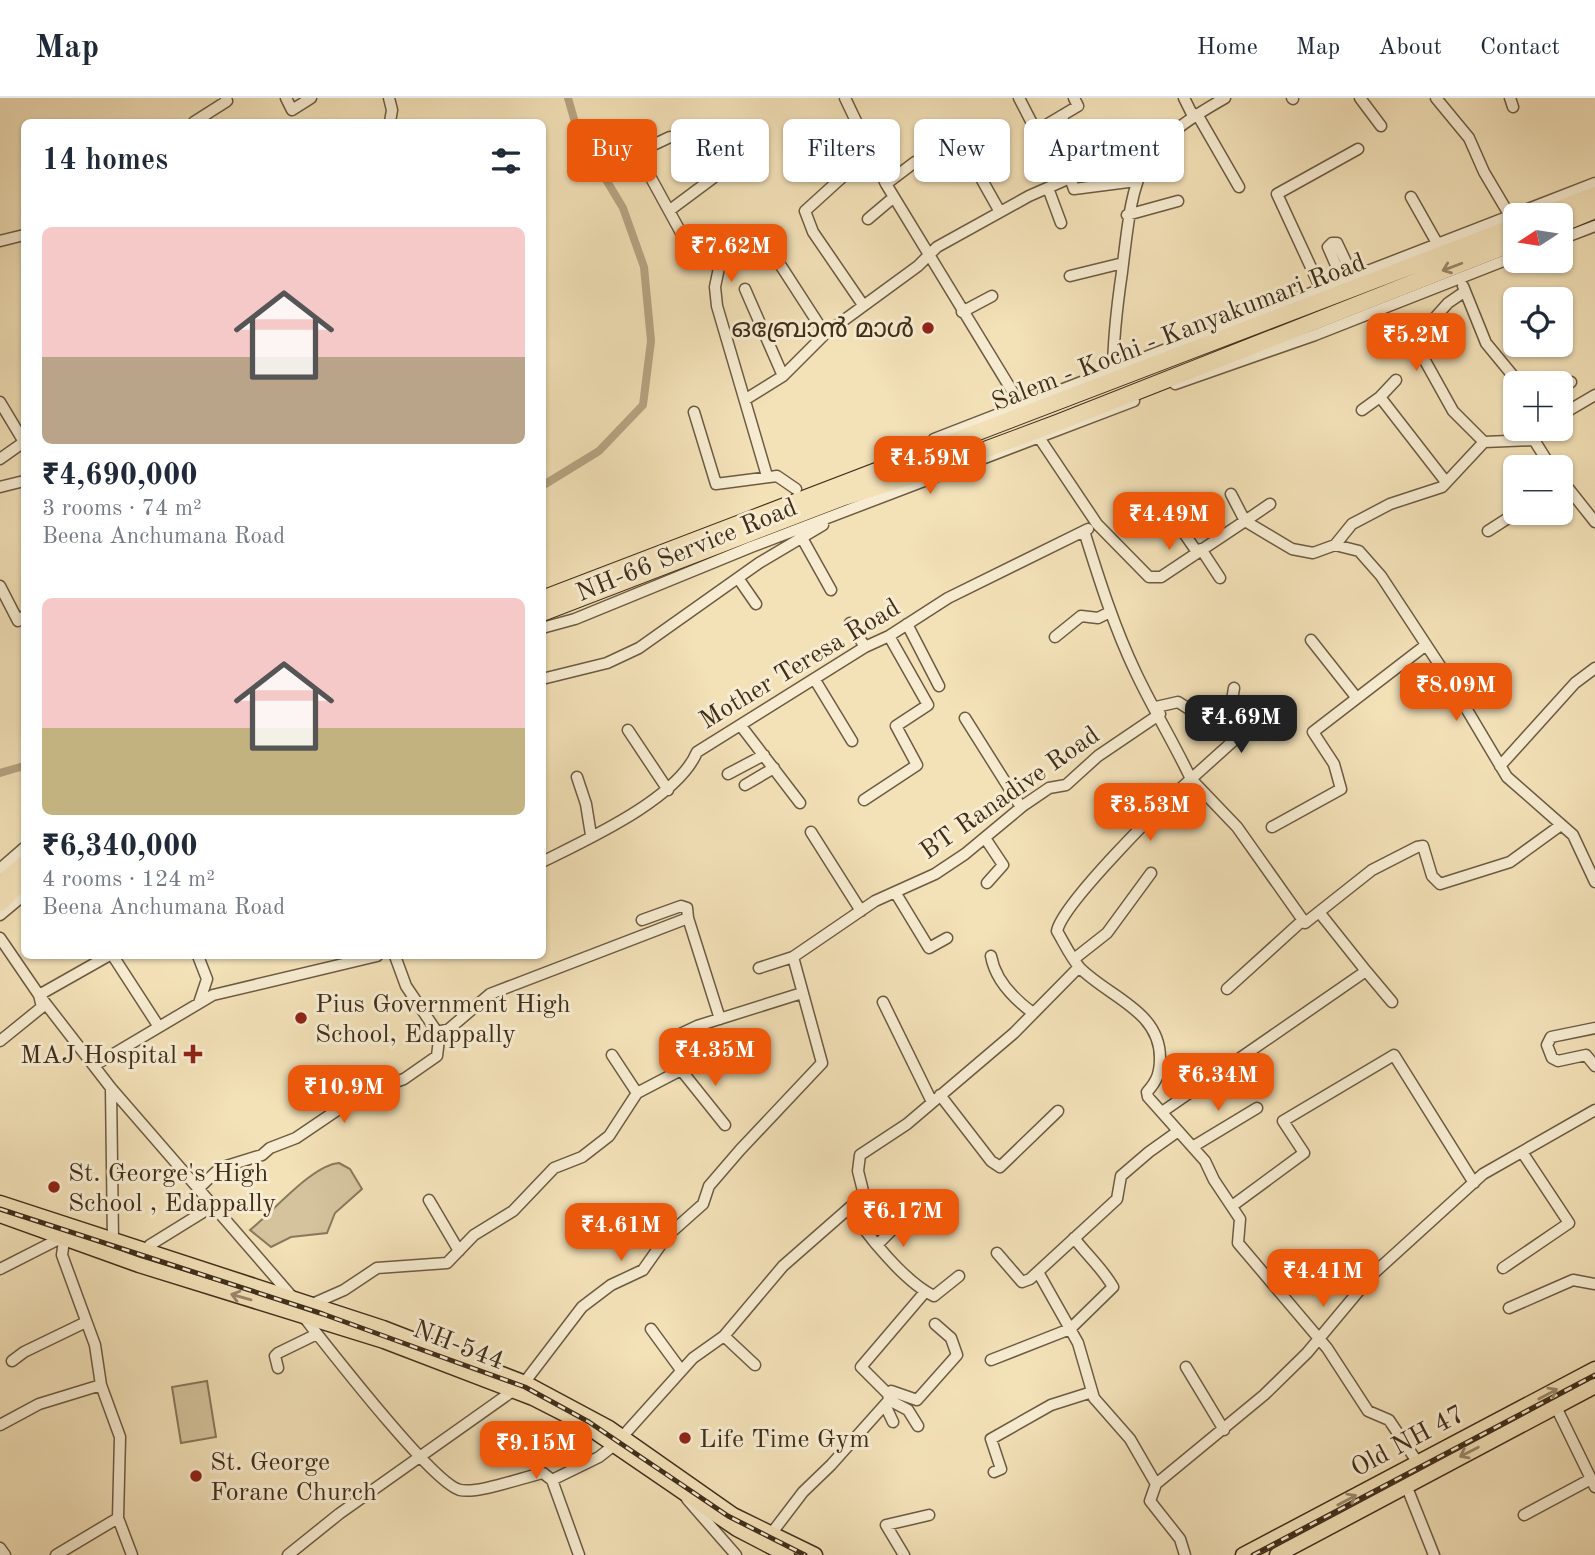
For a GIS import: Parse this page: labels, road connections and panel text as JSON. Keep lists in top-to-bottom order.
{
  "streets": {
    "highway": ["Salem - Kochi - Kanyakumari Road"],
    "main road": ["NH-544", "Old NH 47"],
    "street": ["NH-66 Service Road", "Mother Teresa Road", "BT Ranadive Road"]
  },
  "places": {
    "other": [
      "ഒബ്രോൻ മാൾ",
      "Pius Government High School, Edappally",
      "St. George's High School , Edappally",
      "Life Time Gym",
      "St. George Forane Church"
    ],
    "health": ["MAJ Hospital"]
  },
  "north": "left",
  "page": {
    "header": "Map",
    "nav": [
      "Home",
      "Map",
      "About",
      "Contact"
    ],
    "chip": [
      "Buy",
      "Rent",
      "Filters",
      "New",
      "Apartment"
    ],
    "heading": "14 homes",
    "map_buttons": ["+", "−"],
    "list": [
      {
        "name": "₹4,690,000",
        "note": "3 rooms · 74 m² · Beena Anchumana Road"
      },
      {
        "name": "₹6,340,000",
        "note": "4 rooms · 124 m² · Beena Anchumana Road"
      }
    ],
    "price": [
      "₹7.62M",
      "₹5.2M",
      "₹4.59M",
      "₹4.49M",
      "₹8.09M",
      "₹4.69M",
      "₹3.53M",
      "₹4.35M",
      "₹6.34M",
      "₹10.9M",
      "₹6.17M",
      "₹4.61M",
      "₹4.41M",
      "₹9.15M"
    ]
  }
}
